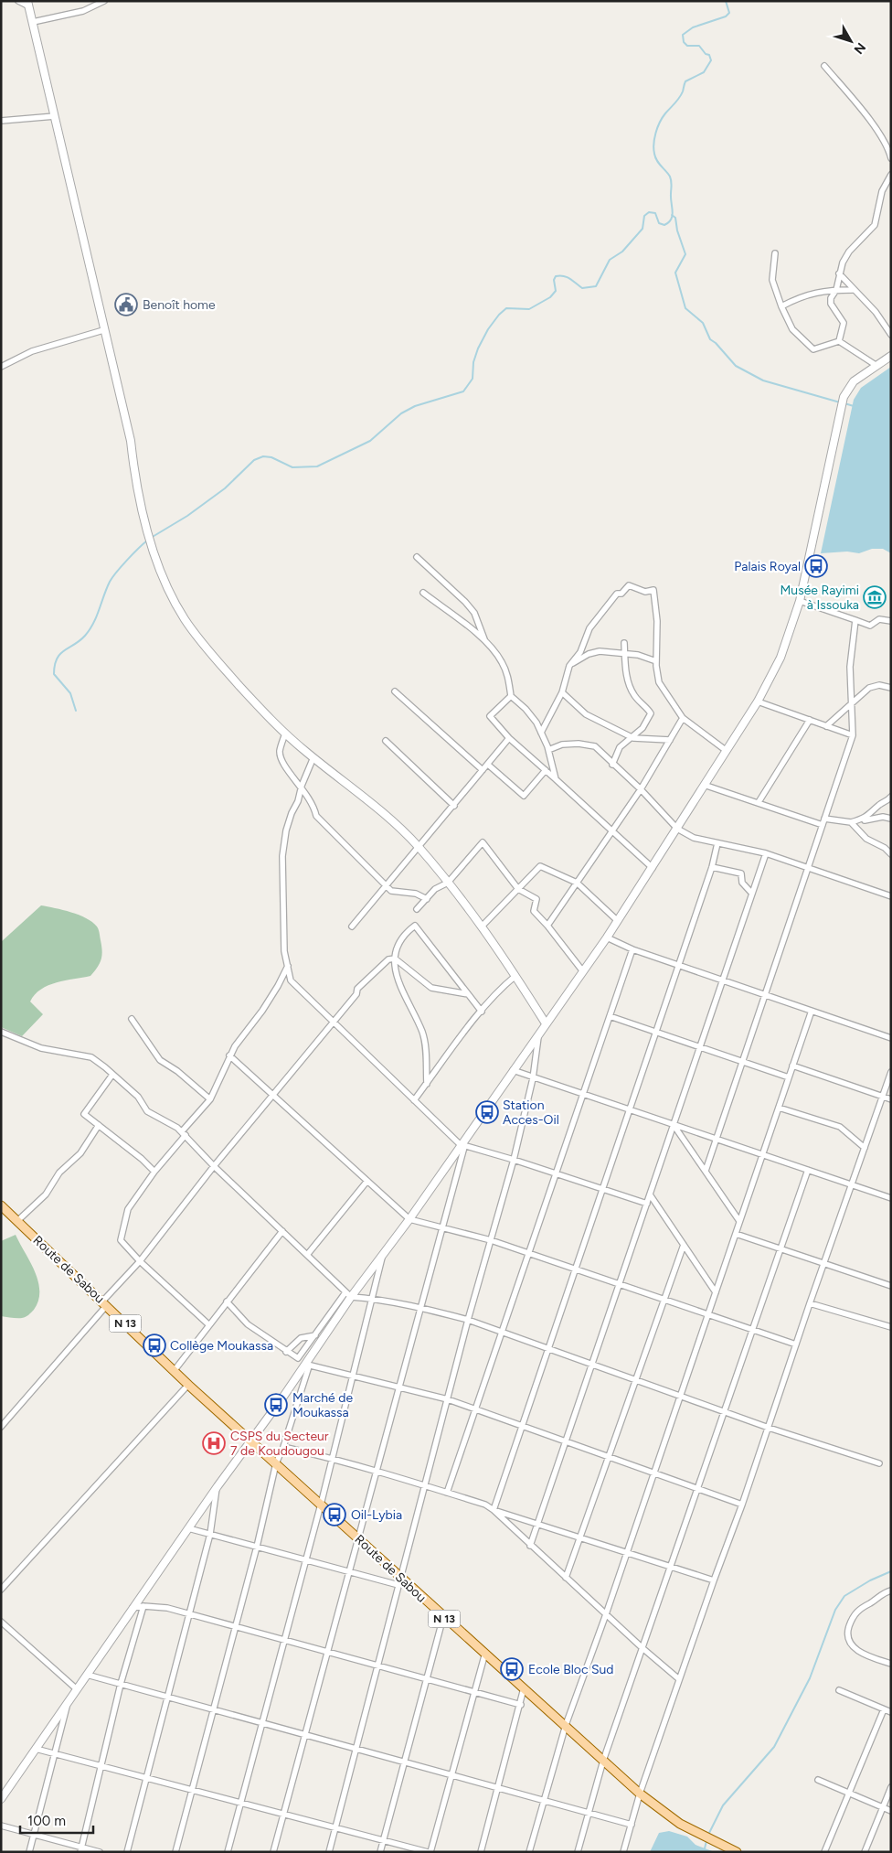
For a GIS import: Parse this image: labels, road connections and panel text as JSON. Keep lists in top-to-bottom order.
{
  "streets": {
    "main road": ["Route de Sabou", "N 13"]
  },
  "places": {
    "public building": ["Benoît home"],
    "bus stop": [
      "Palais Royal",
      "Station Acces-Oil",
      "Collège Moukassa",
      "Marché de Moukassa",
      "Oil-Lybia",
      "Ecole Bloc Sud"
    ],
    "museum": ["Musée Rayimi à Issouka"],
    "hospital": ["CSPS du Secteur 7 de Koudougou"]
  },
  "scale_bar": "100 m",
  "north": "bottom right"
}
